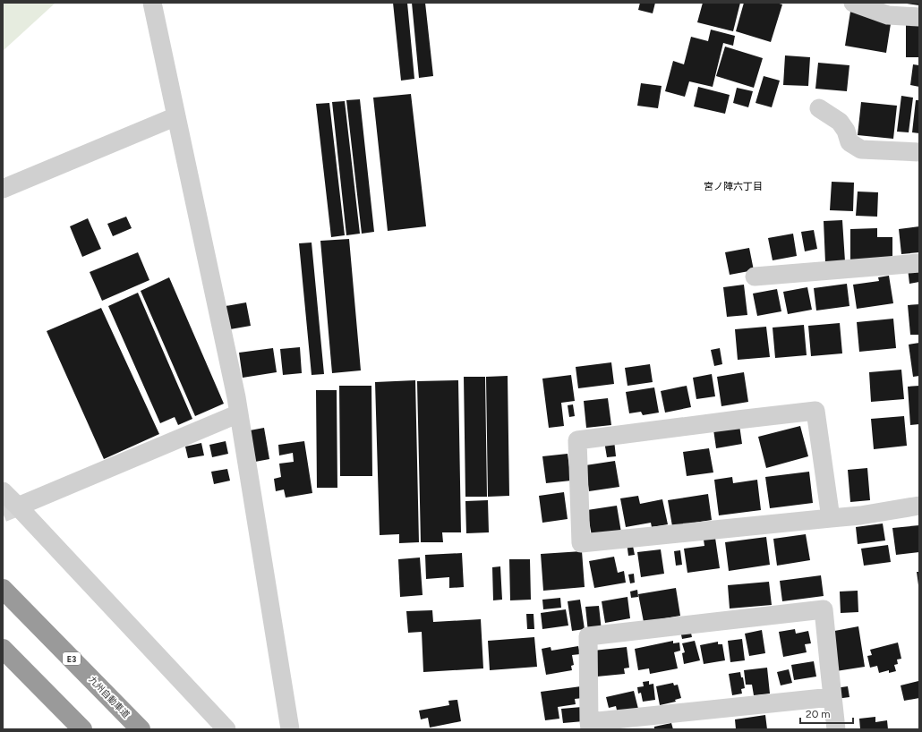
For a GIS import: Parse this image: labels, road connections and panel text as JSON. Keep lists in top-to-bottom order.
{
  "streets": {
    "highway": ["E3", "九州自動車道"]
  },
  "districts": ["宮ノ陣六丁目"],
  "scale_bar": "20 m"
}
